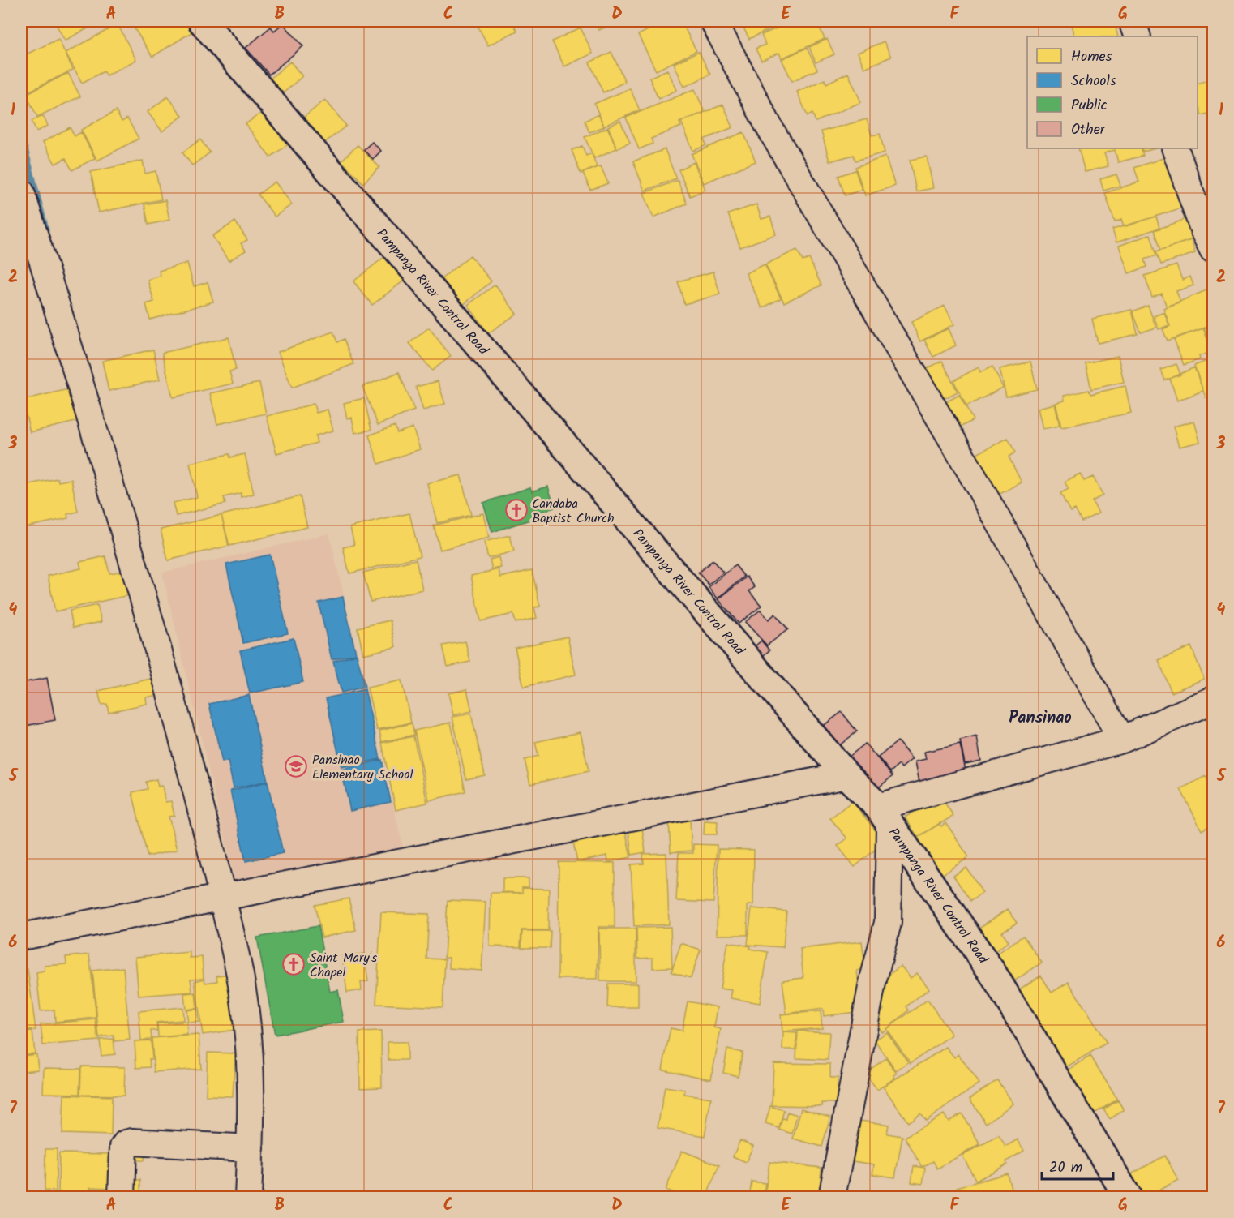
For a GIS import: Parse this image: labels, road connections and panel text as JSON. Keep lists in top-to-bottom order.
{
  "streets": {
    "main road": ["Pampanga River Control Road"]
  },
  "districts": ["Pansinao"],
  "places": {
    "church": ["Candaba Baptist Church", "Saint Mary's Chapel"],
    "school or university": ["Pansinao Elementary School"]
  },
  "legend": [
    "Homes",
    "Schools",
    "Public",
    "Other"
  ],
  "scale_bar": "20 m",
  "grid": {
    "columns": [
      "A",
      "B",
      "C",
      "D",
      "E",
      "F",
      "G"
    ],
    "rows": [
      "1",
      "2",
      "3",
      "4",
      "5",
      "6",
      "7"
    ]
  }
}
